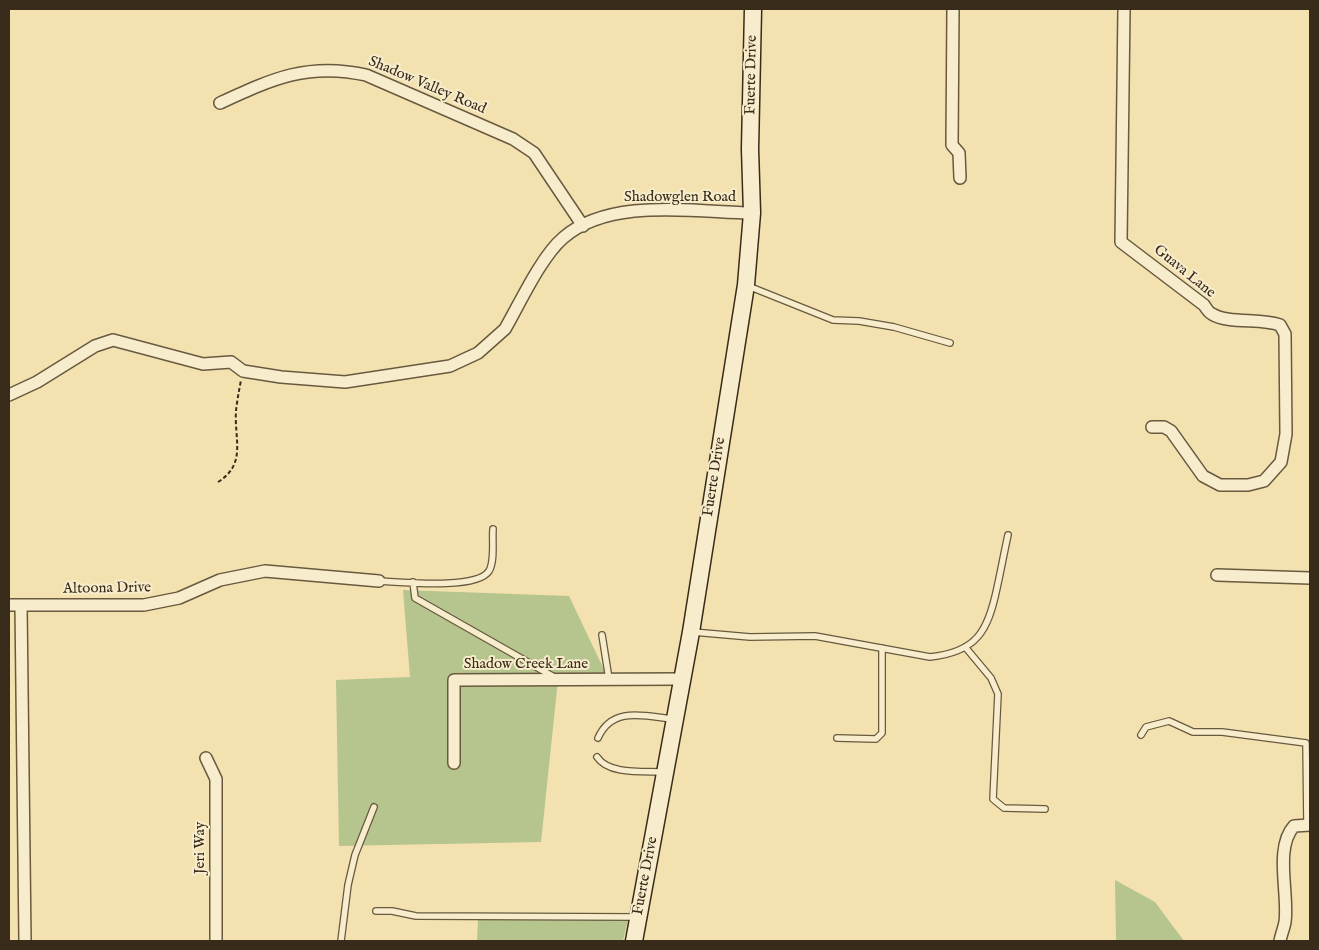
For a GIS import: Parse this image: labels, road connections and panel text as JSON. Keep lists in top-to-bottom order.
{
  "streets": {
    "street": [
      "Fuerte Drive",
      "Shadow Valley Road",
      "Shadowglen Road",
      "Guava Lane",
      "Altoona Drive",
      "Shadow Creek Lane",
      "Jeri Way"
    ]
  },
  "crossings": [
    ["Fuerte Drive", "Shadowglen Road"],
    ["Fuerte Drive", "Shadow Creek Lane"],
    ["Shadow Valley Road", "Shadowglen Road"]
  ]
}
